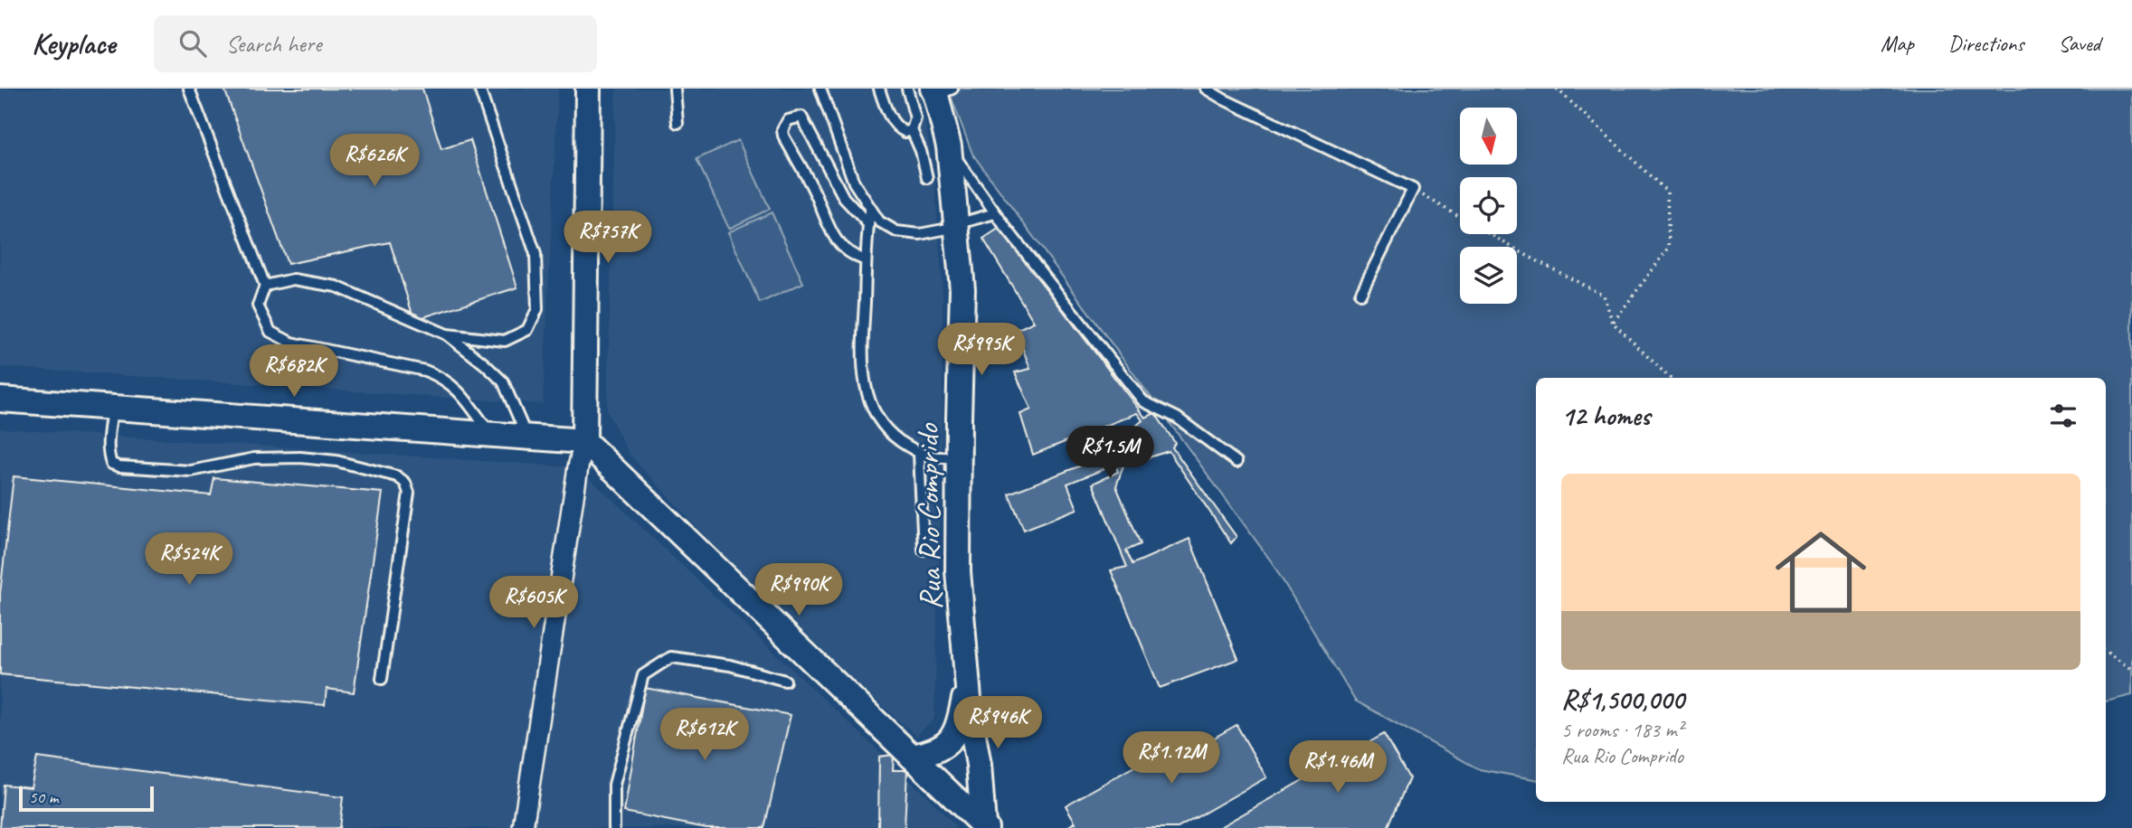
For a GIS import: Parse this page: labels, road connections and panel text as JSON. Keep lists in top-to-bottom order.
{
  "streets": {
    "street": ["Rua Rio Comprido"]
  },
  "scale_bar": "50 m",
  "north": "bottom",
  "page": {
    "header": "Keyplace",
    "search": "Search here",
    "nav": ["Map", "Directions", "Saved"],
    "price": [
      "R$626K",
      "R$757K",
      "R$995K",
      "R$682K",
      "R$1.5M",
      "R$524K",
      "R$990K",
      "R$605K",
      "R$946K",
      "R$612K",
      "R$1.12M",
      "R$1.46M"
    ],
    "heading": "12 homes",
    "list": [
      {
        "name": "R$1,500,000",
        "note": "5 rooms · 183 m² · Rua Rio Comprido"
      }
    ],
    "scale": "50 m"
  }
}
